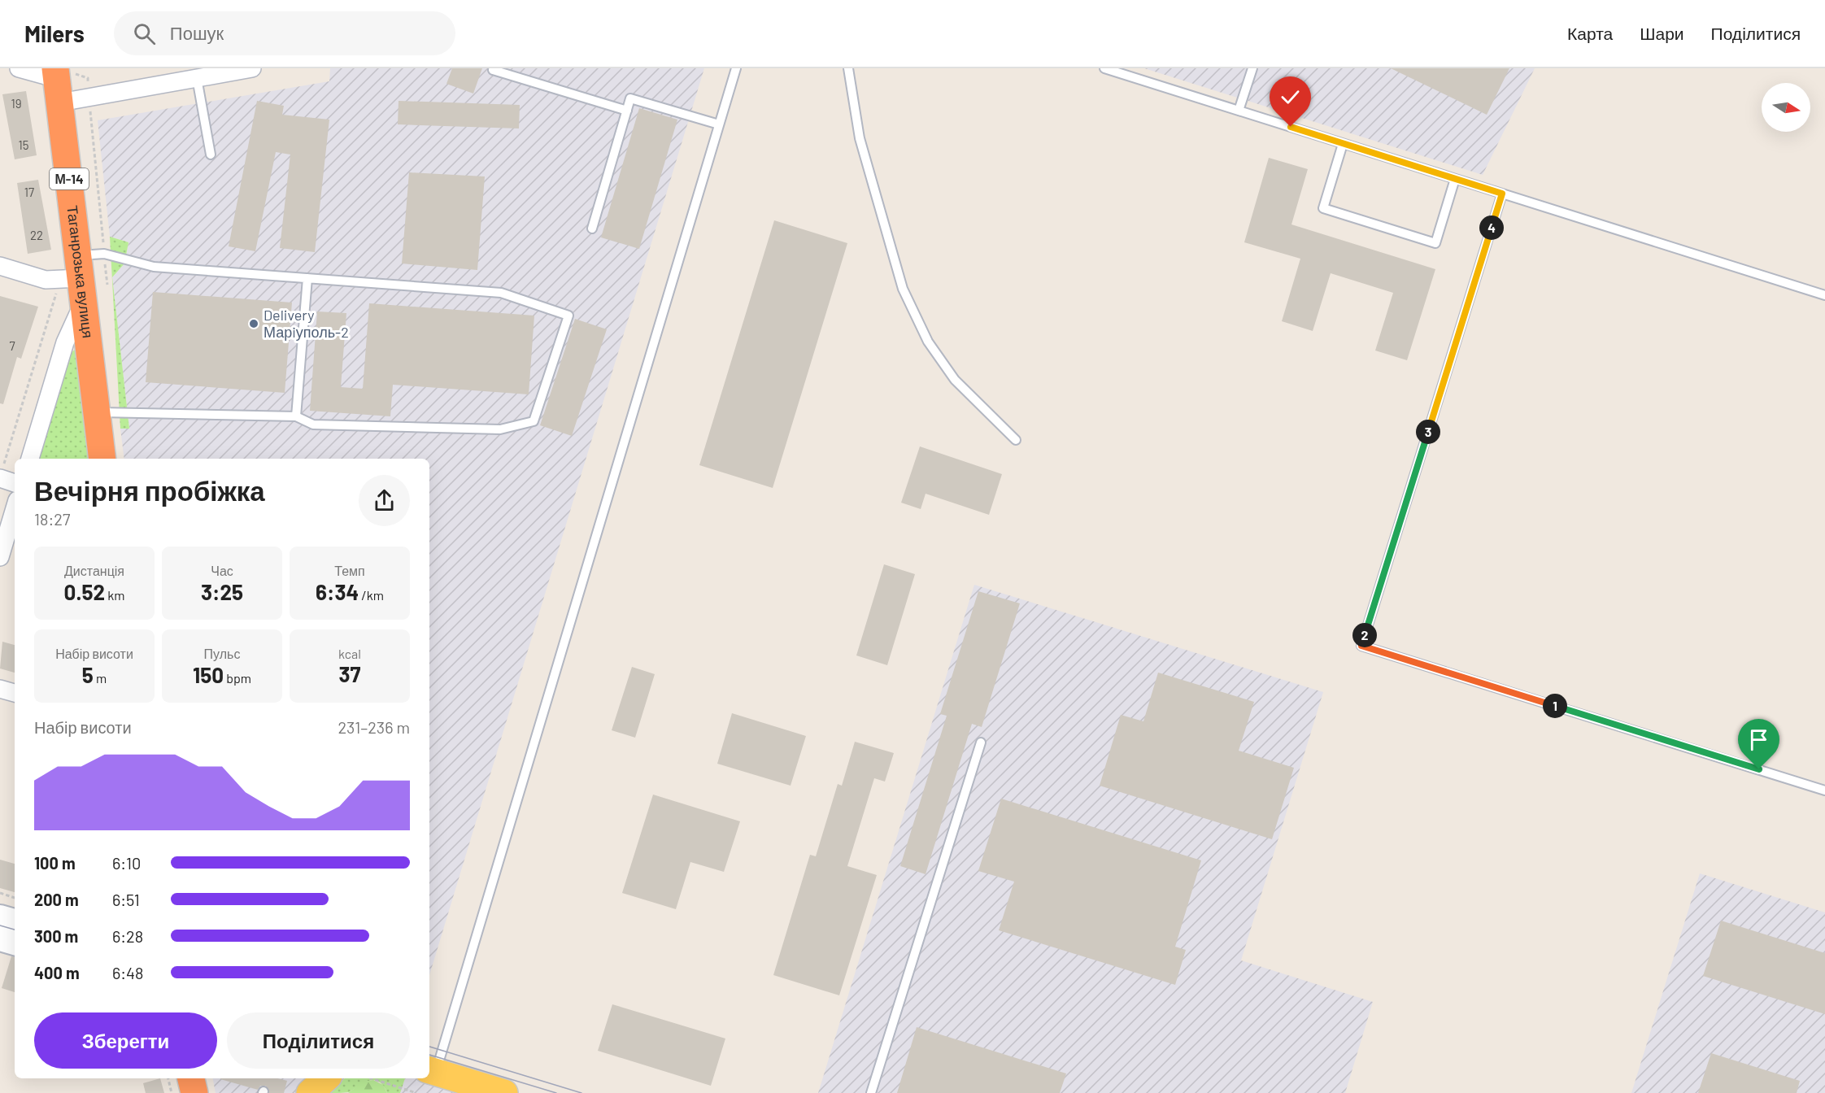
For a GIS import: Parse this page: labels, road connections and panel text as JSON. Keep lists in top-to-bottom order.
{
  "streets": {
    "highway": ["М-14", "Таганрозька вулиця"]
  },
  "places": ["Delivery Марiуполь-2"],
  "house_numbers": [
    "19",
    "15",
    "17",
    "22",
    "7"
  ],
  "north": "right",
  "page": {
    "header": "Milers",
    "search": "Пошук",
    "nav": ["Карта", "Шари", "Поділитися"],
    "pins": [
      "4",
      "3",
      "2",
      "1"
    ],
    "heading": ["Вечірня пробіжка", "18:27"],
    "stats": [
      ["Дистанція", "0.52 km"],
      ["Час", "3:25"],
      ["Темп", "6:34 /km"],
      ["Набір висоти", "5 m"],
      ["Пульс", "150 bpm"],
      ["kcal", "37"]
    ],
    "chart": ["Набір висоти", "231–236 m"],
    "list": [
      {
        "name": "100 m",
        "note": "6:10"
      },
      {
        "name": "200 m",
        "note": "6:51"
      },
      {
        "name": "300 m",
        "note": "6:28"
      },
      {
        "name": "400 m",
        "note": "6:48"
      }
    ],
    "buttons": ["Зберегти", "Поділитися"]
  }
}
